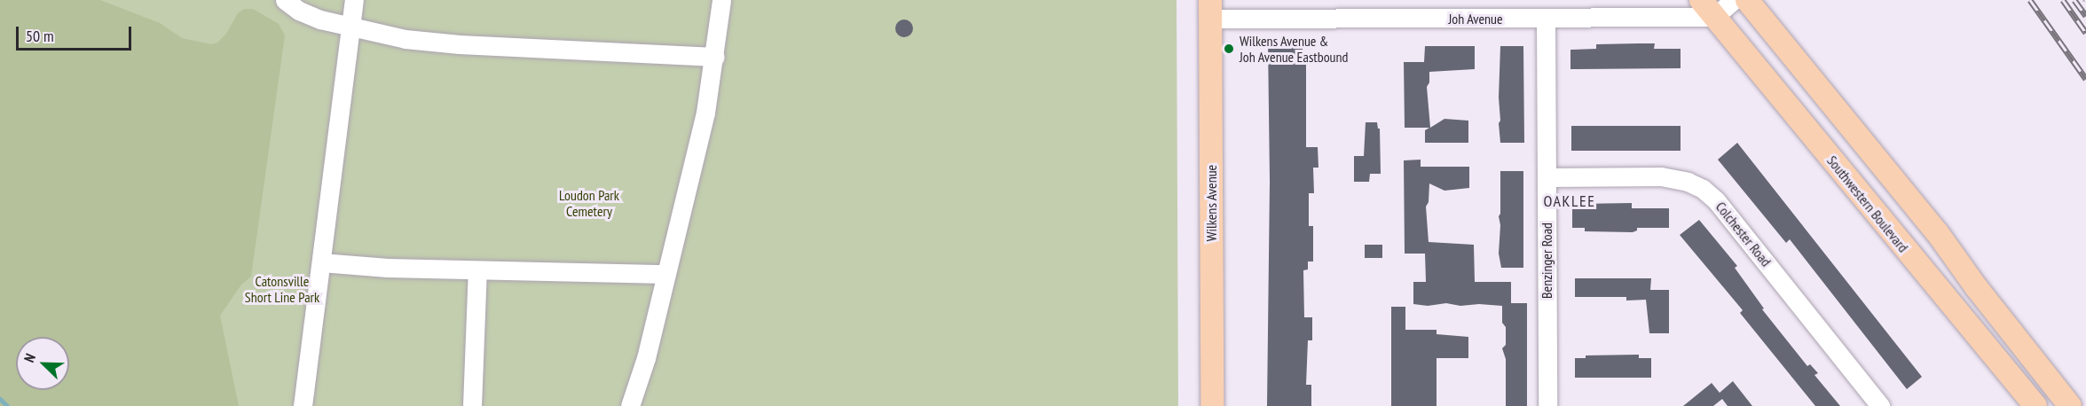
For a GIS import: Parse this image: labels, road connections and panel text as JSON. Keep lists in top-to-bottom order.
{
  "streets": {
    "main road": ["Wilkens Avenue", "Southwestern Boulevard"],
    "street": ["Joh Avenue", "Colchester Road", "Benzinger Road"]
  },
  "crossings": [
    ["Joh Avenue", "Wilkens Avenue"],
    ["Joh Avenue", "Southwestern Boulevard"],
    ["Joh Avenue", "Benzinger Road"],
    ["Colchester Road", "Benzinger Road"]
  ],
  "districts": ["OAKLEE"],
  "parks": ["Loudon Park Cemetery", "Catonsville Short Line Park"],
  "places": ["Wilkens Avenue & Joh Avenue Eastbound"],
  "scale_bar": "50 m",
  "north": "top left"
}
